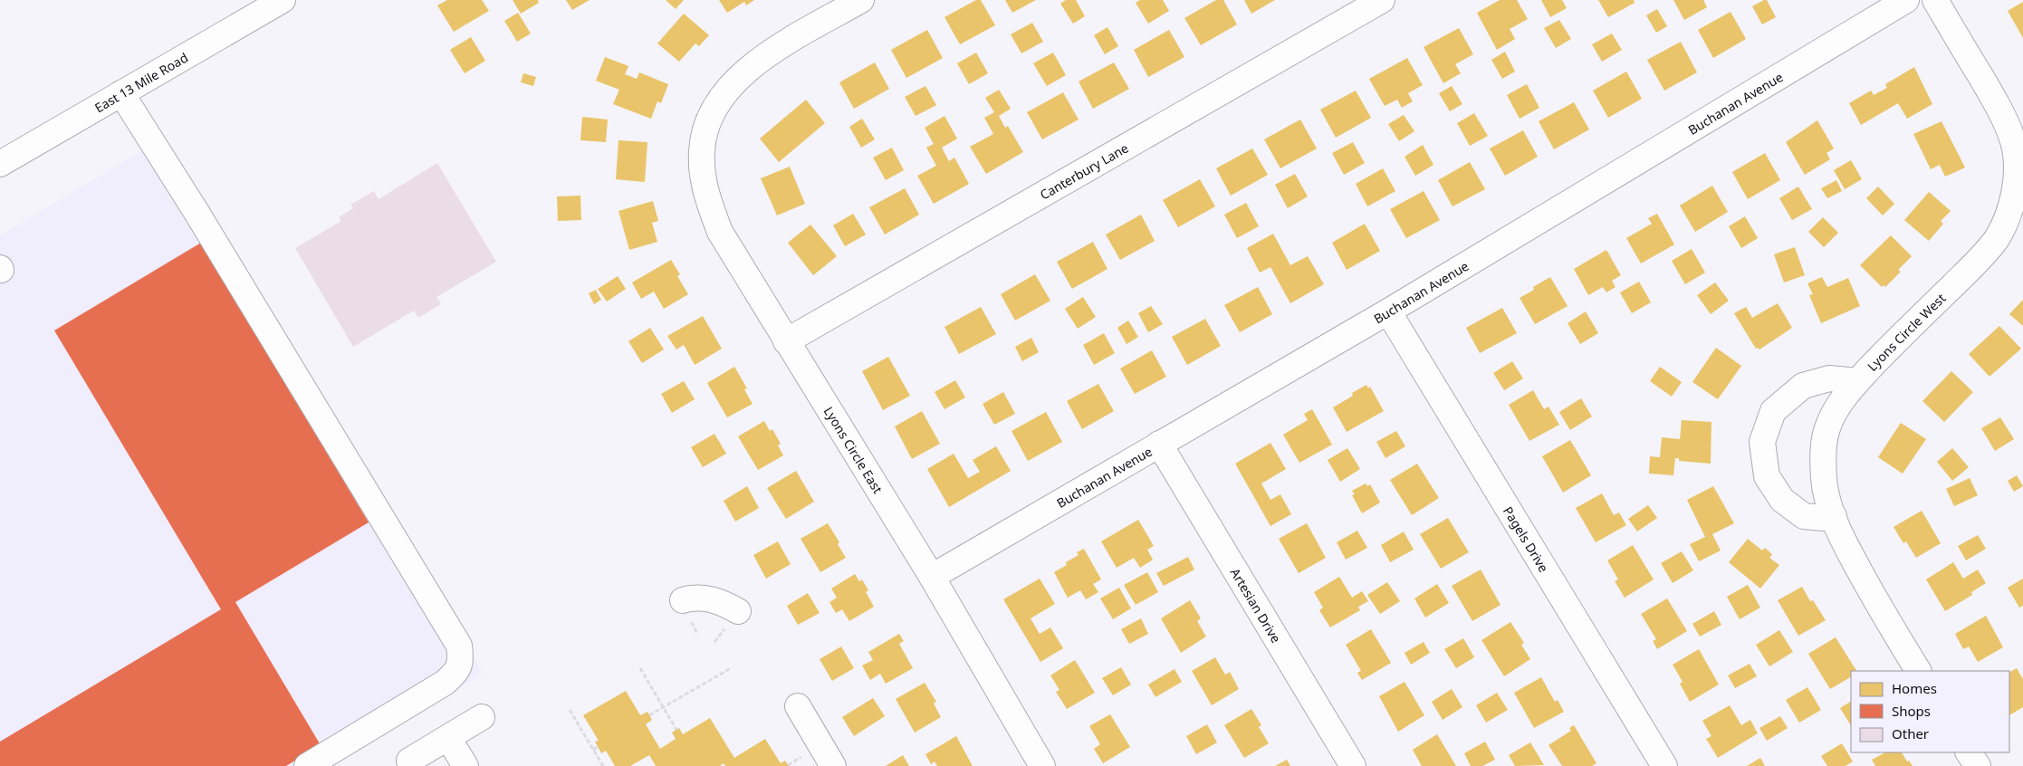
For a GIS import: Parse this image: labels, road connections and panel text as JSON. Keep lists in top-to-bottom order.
{
  "streets": {
    "street": [
      "East 13 Mile Road",
      "Buchanan Avenue",
      "Canterbury Lane",
      "Lyons Circle West",
      "Lyons Circle East",
      "Pagels Drive",
      "Artesian Drive"
    ]
  },
  "crossings": [
    ["Buchanan Avenue", "Lyons Circle East"],
    ["Buchanan Avenue", "Pagels Drive"],
    ["Buchanan Avenue", "Artesian Drive"],
    ["Canterbury Lane", "Lyons Circle East"]
  ],
  "legend": ["Homes", "Shops", "Other"]
}
